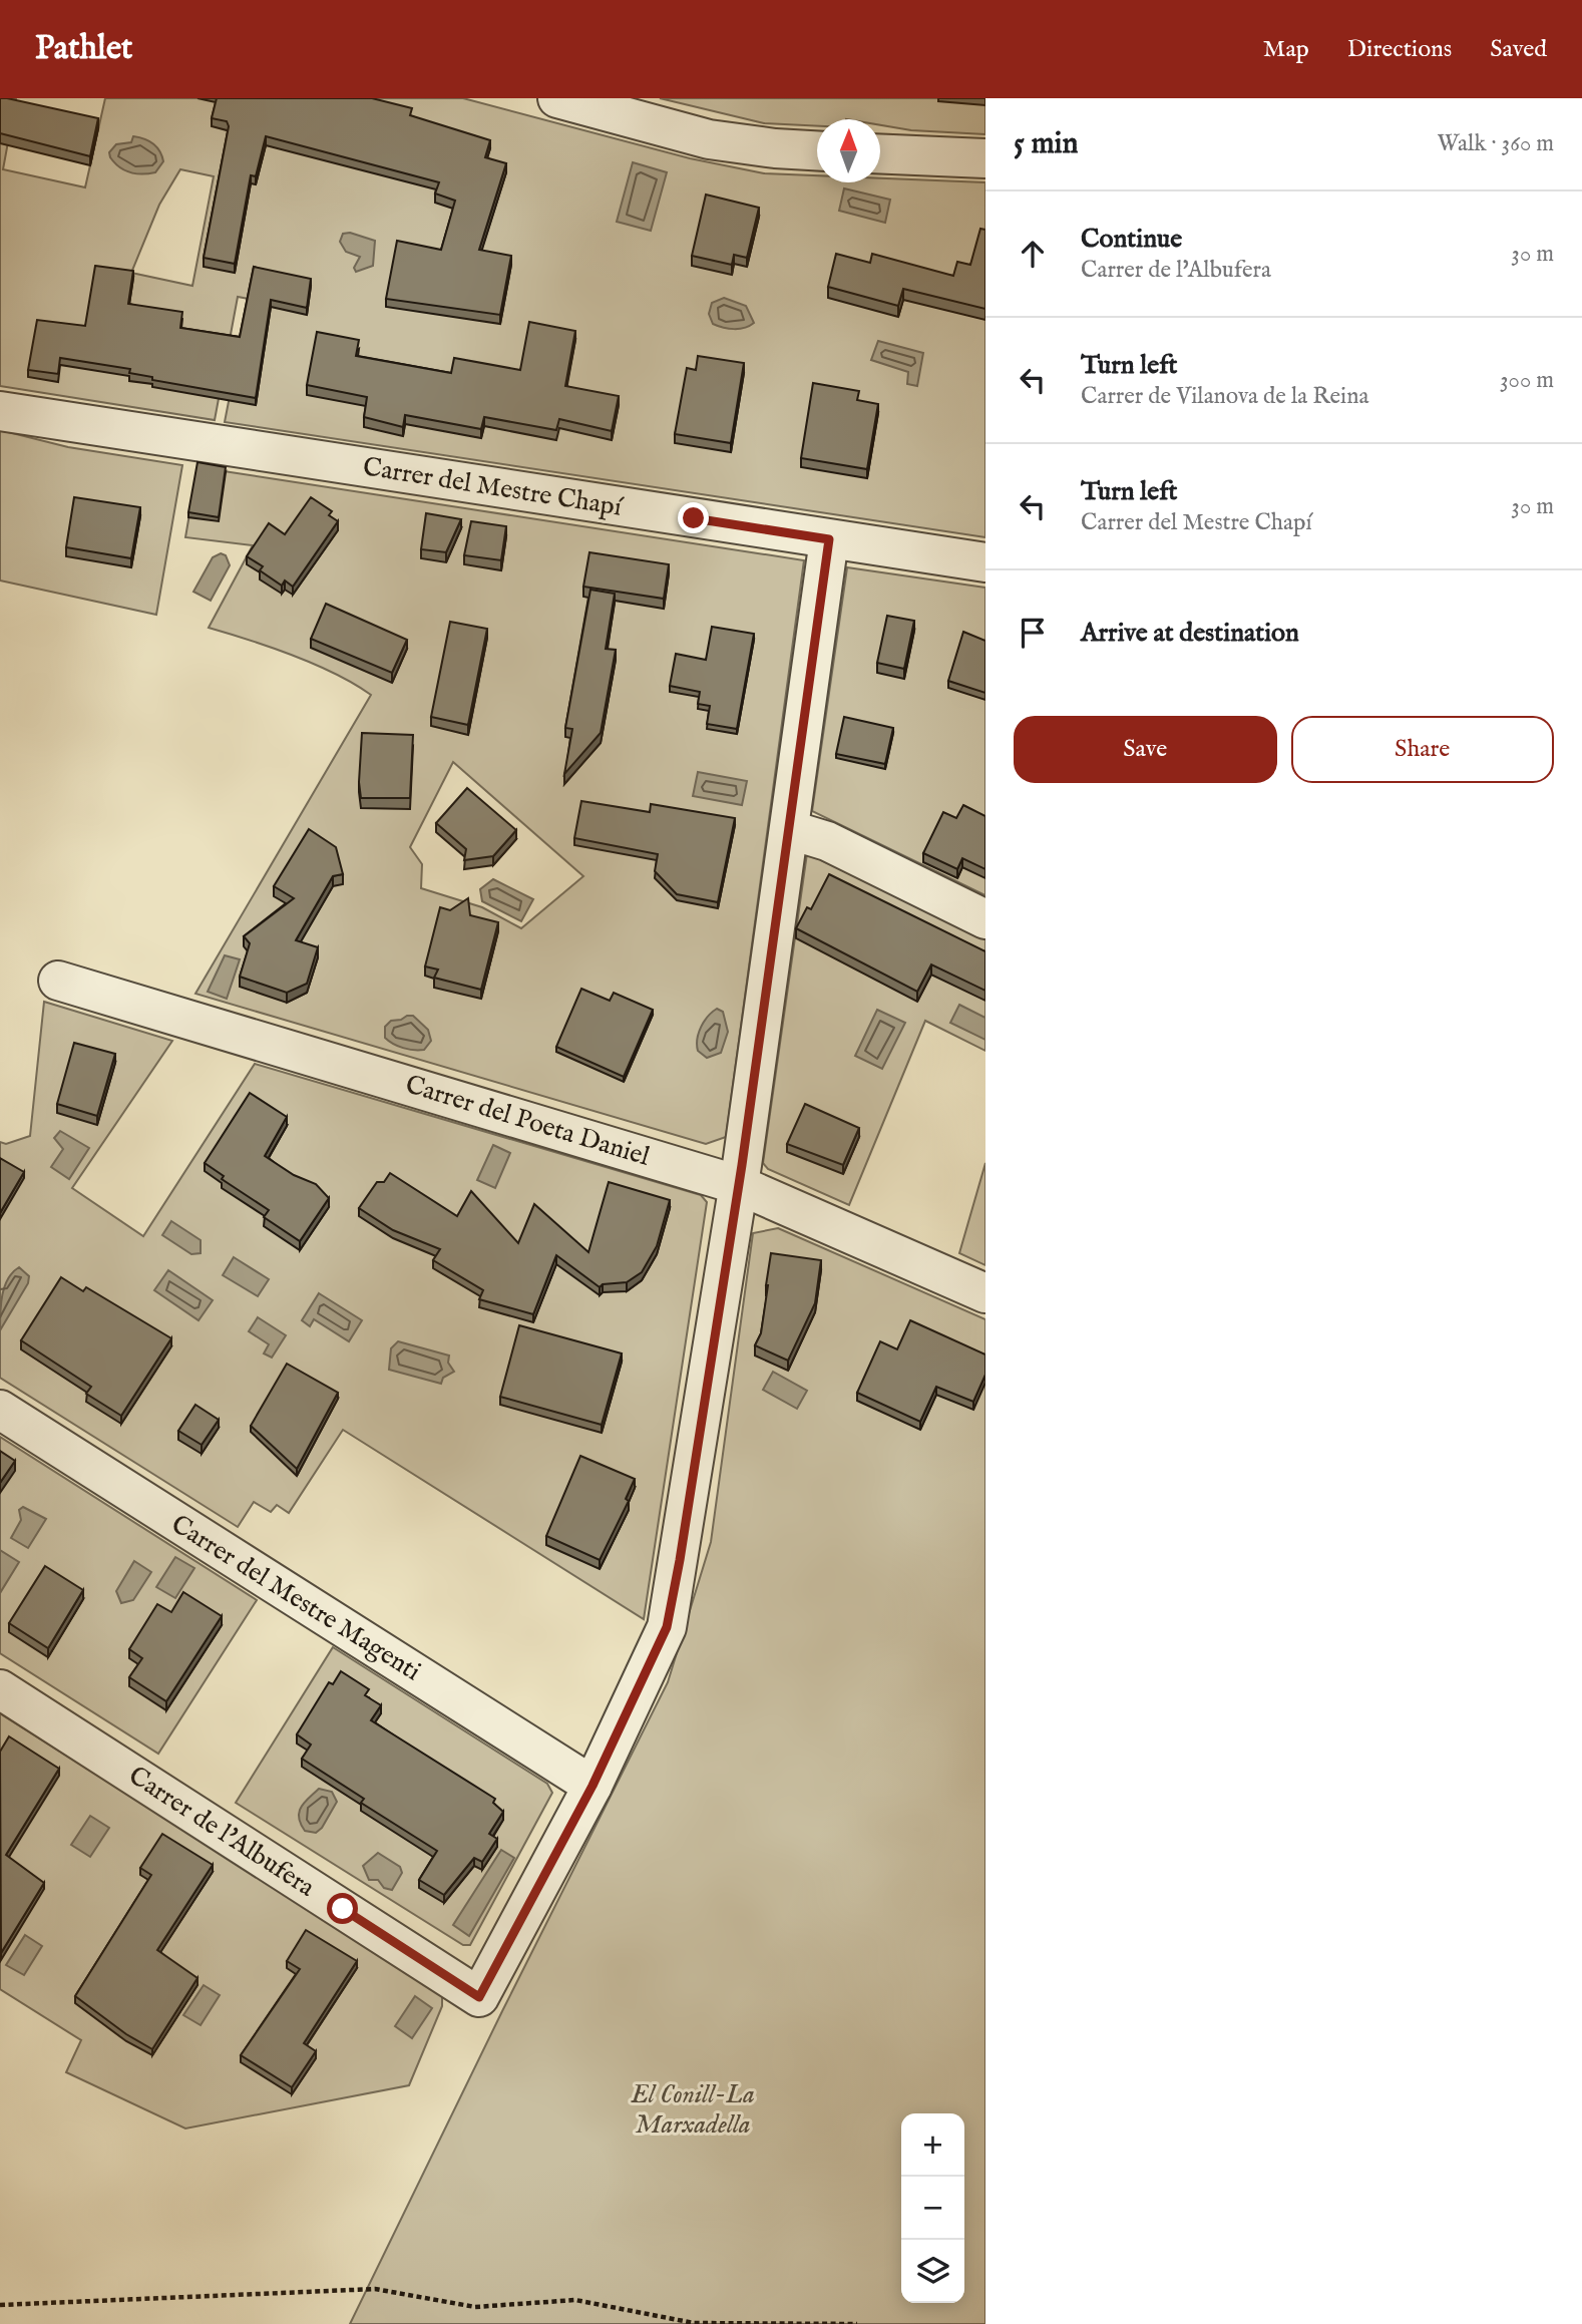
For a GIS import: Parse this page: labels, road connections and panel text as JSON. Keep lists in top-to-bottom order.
{
  "streets": {
    "street": [
      "Carrer del Mestre Chapí",
      "Carrer del Poeta Daniel",
      "Carrer del Mestre Magenti",
      "Carrer de l'Albufera"
    ]
  },
  "crossings": [
    ["Carrer del Mestre Magenti", "Carrer de l'Albufera"]
  ],
  "parks": ["El Conill-La Marxadella"],
  "north": "top",
  "page": {
    "header": "Pathlet",
    "nav": ["Map", "Directions", "Saved"],
    "heading": ["5 min", "Walk · 360 m"],
    "list": [
      ["Continue", "Carrer de l'Albufera", "30 m"],
      ["Turn left", "Carrer de Vilanova de la Reina", "300 m"],
      ["Turn left", "Carrer del Mestre Chapí", "30 m"],
      "Arrive at destination"
    ],
    "buttons": ["Save", "Share"],
    "map_buttons": ["+", "−"]
  }
}
